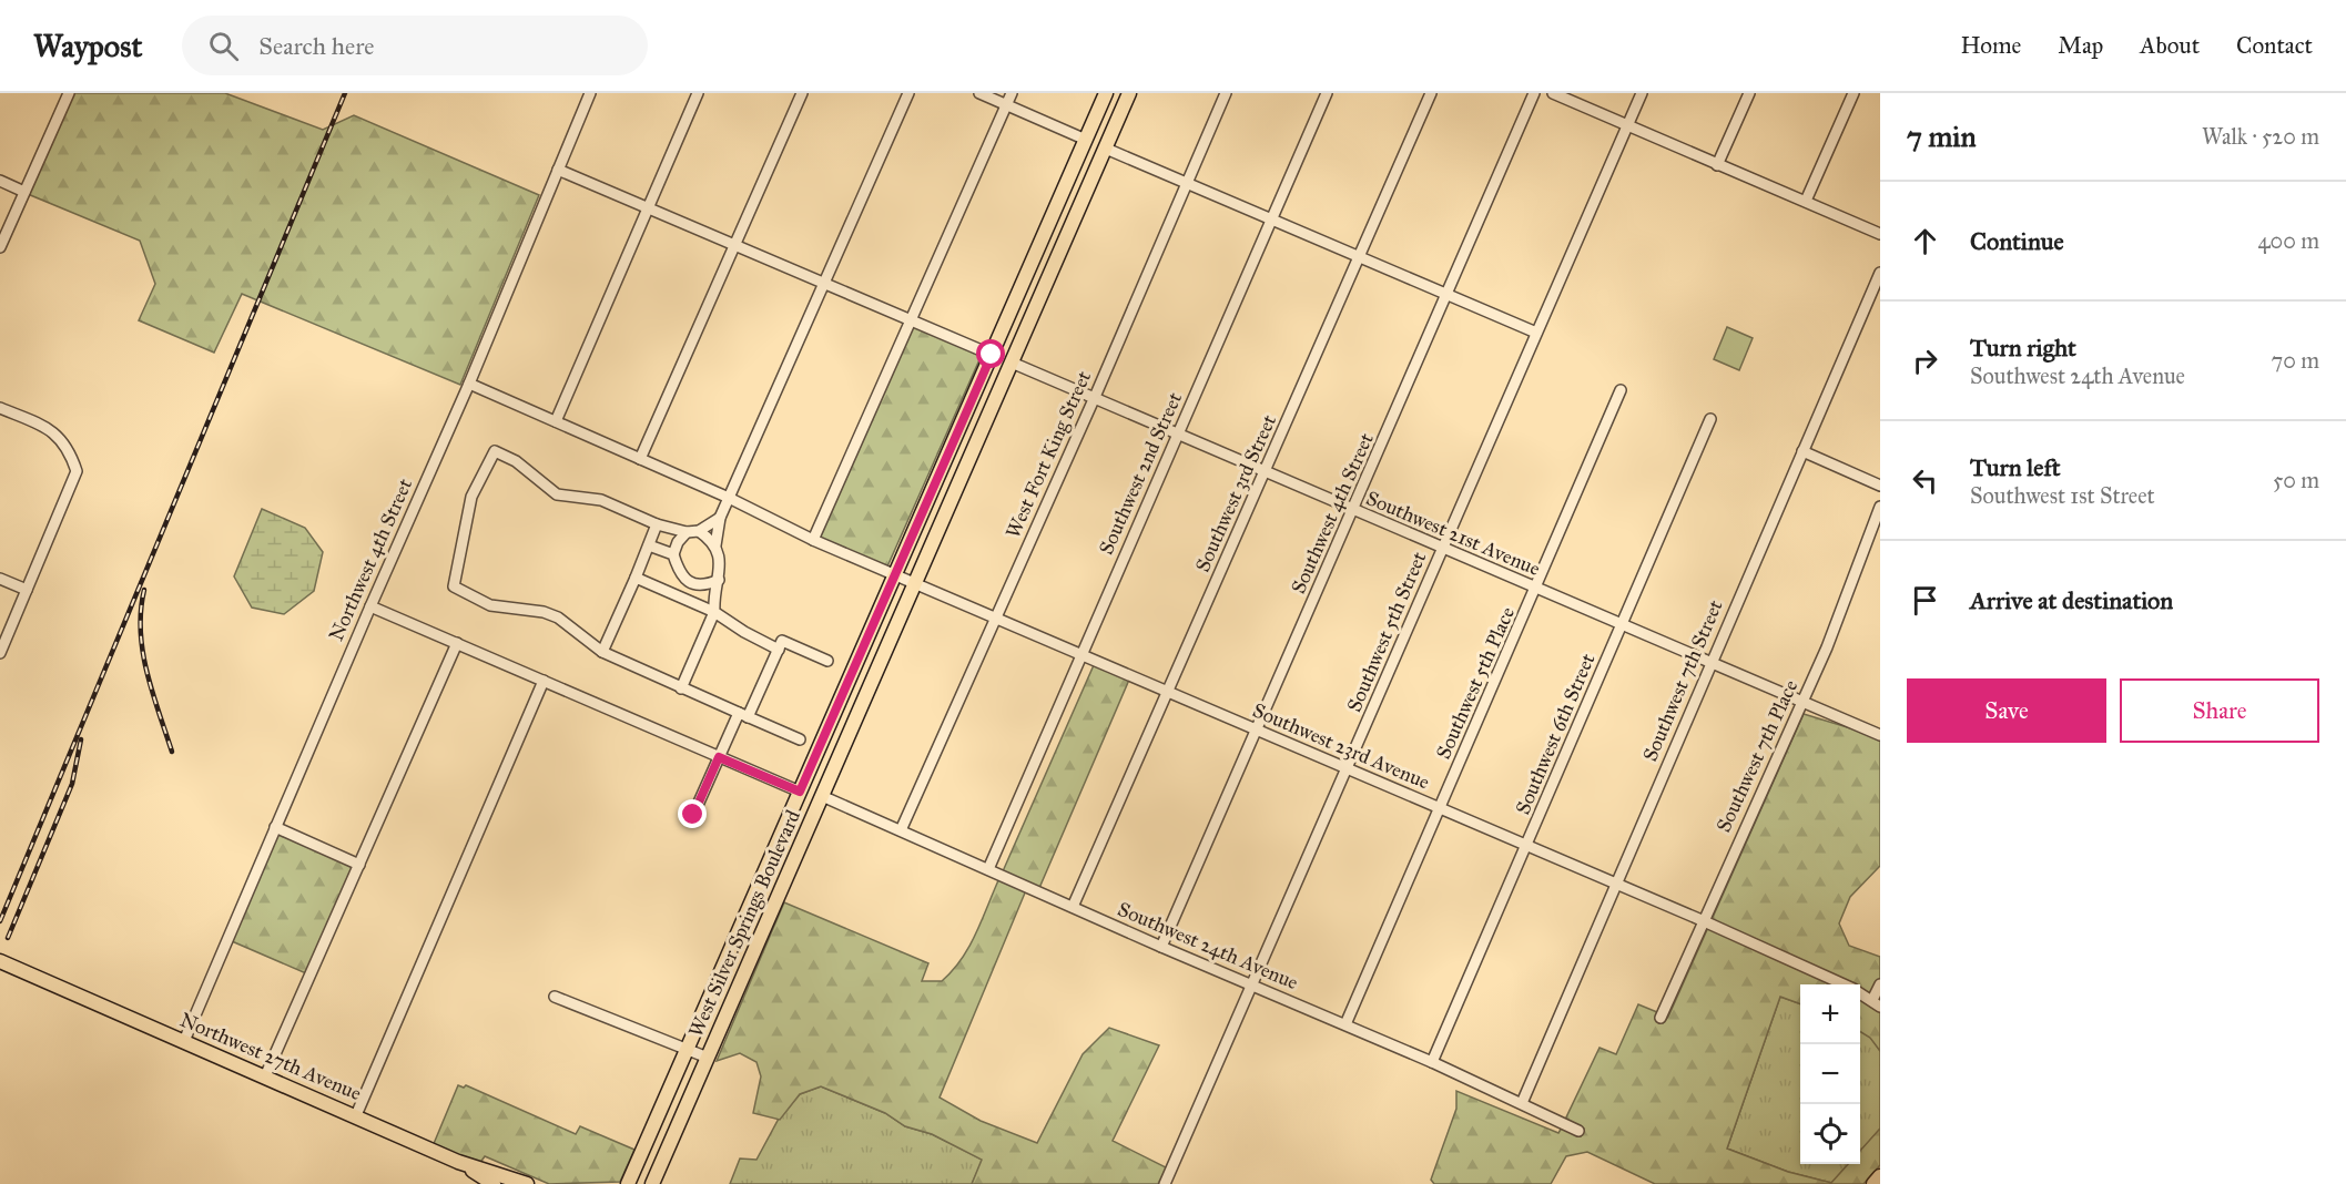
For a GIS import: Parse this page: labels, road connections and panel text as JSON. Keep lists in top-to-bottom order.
{
  "streets": {
    "main road": ["West Silver Springs Boulevard", "Northwest 27th Avenue"],
    "street": [
      "West Fort King Street",
      "Southwest 2nd Street",
      "Southwest 3rd Street",
      "Southwest 4th Street",
      "Southwest 21st Avenue",
      "Northwest 4th Street",
      "Southwest 5th Street",
      "Southwest 7th Street",
      "Southwest 5th Place",
      "Southwest 6th Street",
      "Southwest 23rd Avenue",
      "Southwest 7th Place",
      "Southwest 24th Avenue"
    ]
  },
  "crossings": [
    ["West Fort King Street", "Southwest 21st Avenue"],
    ["West Fort King Street", "Southwest 23rd Avenue"],
    ["West Fort King Street", "Southwest 24th Avenue"],
    ["Southwest 2nd Street", "Southwest 21st Avenue"],
    ["Southwest 2nd Street", "Southwest 23rd Avenue"],
    ["Southwest 2nd Street", "Southwest 24th Avenue"],
    ["Southwest 3rd Street", "Southwest 21st Avenue"],
    ["Southwest 3rd Street", "Southwest 23rd Avenue"],
    ["Southwest 3rd Street", "Southwest 24th Avenue"],
    ["Southwest 4th Street", "Southwest 21st Avenue"],
    ["Southwest 4th Street", "Southwest 23rd Avenue"],
    ["Southwest 4th Street", "Southwest 24th Avenue"],
    ["Southwest 21st Avenue", "Southwest 5th Street"],
    ["Southwest 21st Avenue", "Southwest 7th Street"],
    ["Southwest 21st Avenue", "Southwest 5th Place"],
    ["Southwest 21st Avenue", "Southwest 6th Street"],
    ["Southwest 21st Avenue", "Southwest 7th Place"],
    ["Southwest 21st Avenue", "West Silver Springs Boulevard"],
    ["Northwest 4th Street", "Southwest 23rd Avenue"],
    ["Northwest 4th Street", "Northwest 27th Avenue"],
    ["Southwest 5th Street", "Southwest 23rd Avenue"],
    ["Southwest 5th Street", "Southwest 24th Avenue"],
    ["Southwest 7th Street", "Southwest 23rd Avenue"],
    ["Southwest 7th Street", "Southwest 24th Avenue"],
    ["Southwest 5th Place", "Southwest 23rd Avenue"],
    ["Southwest 5th Place", "Southwest 24th Avenue"],
    ["Southwest 6th Street", "Southwest 23rd Avenue"],
    ["Southwest 6th Street", "Southwest 24th Avenue"],
    ["Southwest 23rd Avenue", "Southwest 7th Place"],
    ["Southwest 23rd Avenue", "West Silver Springs Boulevard"],
    ["West Silver Springs Boulevard", "Southwest 24th Avenue"]
  ],
  "page": {
    "header": "Waypost",
    "search": "Search here",
    "nav": [
      "Home",
      "Map",
      "About",
      "Contact"
    ],
    "heading": ["7 min", "Walk · 520 m"],
    "list": [
      ["Continue", "400 m"],
      ["Turn right", "Southwest 24th Avenue", "70 m"],
      ["Turn left", "Southwest 1st Street", "50 m"],
      "Arrive at destination"
    ],
    "buttons": ["Save", "Share"],
    "map_buttons": ["+", "−"]
  }
}
